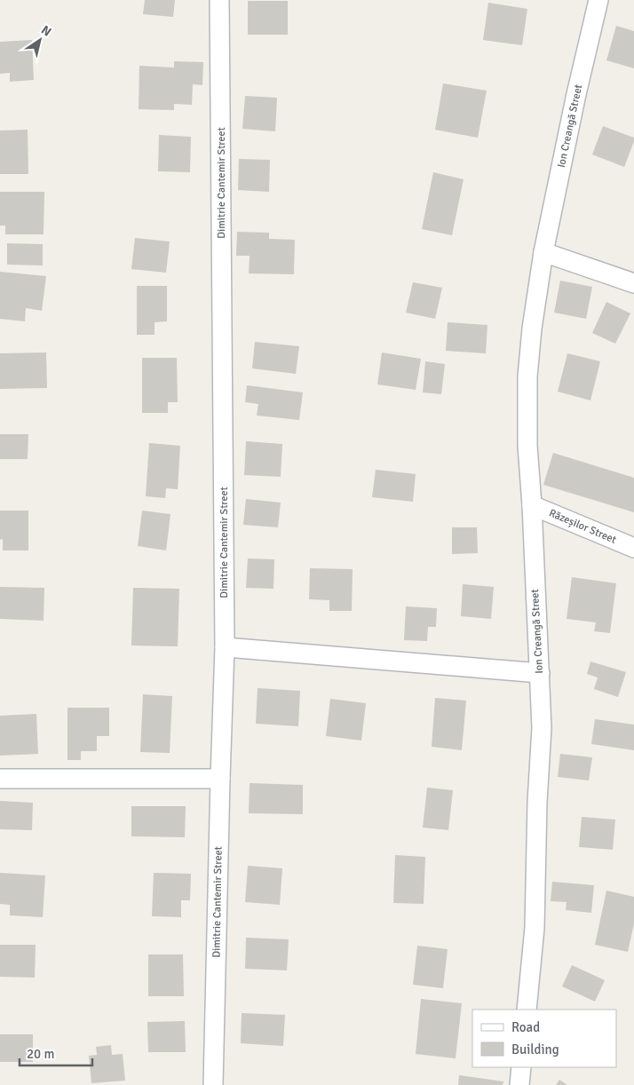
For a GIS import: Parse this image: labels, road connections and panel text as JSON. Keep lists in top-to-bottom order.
{
  "streets": {
    "street": ["Ion Creangă Street", "Dimitrie Cantemir Street", "Răzeșilor Street"]
  },
  "crossings": [
    ["Ion Creangă Street", "Răzeșilor Street"]
  ],
  "legend": ["Road", "Building"],
  "scale_bar": "20 m",
  "north": "top right"
}
